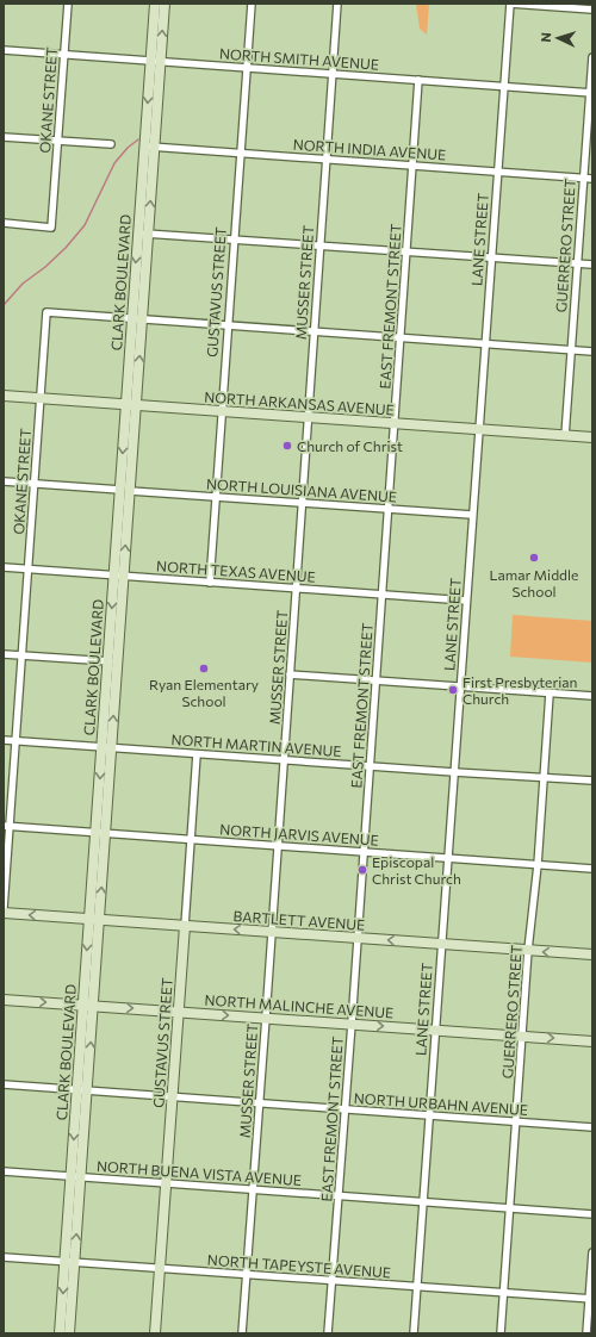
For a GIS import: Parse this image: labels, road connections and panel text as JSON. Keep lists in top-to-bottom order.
{
  "streets": {
    "main road": [
      "CLARK BOULEVARD",
      "GUSTAVUS STREET",
      "NORTH ARKANSAS AVENUE",
      "BARTLETT AVENUE",
      "NORTH MALINCHE AVENUE"
    ],
    "street": [
      "NORTH SMITH AVENUE",
      "OKANE STREET",
      "NORTH INDIA AVENUE",
      "LANE STREET",
      "GUERRERO STREET",
      "MUSSER STREET",
      "EAST FREMONT STREET",
      "NORTH LOUISIANA AVENUE",
      "NORTH TEXAS AVENUE",
      "NORTH MARTIN AVENUE",
      "NORTH JARVIS AVENUE",
      "NORTH URBAHN AVENUE",
      "NORTH BUENA VISTA AVENUE",
      "NORTH TAPEYSTE AVENUE"
    ]
  },
  "crossings": [
    ["NORTH SMITH AVENUE", "OKANE STREET"],
    ["NORTH SMITH AVENUE", "LANE STREET"],
    ["NORTH SMITH AVENUE", "GUERRERO STREET"],
    ["NORTH SMITH AVENUE", "CLARK BOULEVARD"],
    ["NORTH SMITH AVENUE", "MUSSER STREET"],
    ["NORTH SMITH AVENUE", "GUSTAVUS STREET"],
    ["NORTH SMITH AVENUE", "EAST FREMONT STREET"],
    ["OKANE STREET", "CLARK BOULEVARD"],
    ["OKANE STREET", "NORTH ARKANSAS AVENUE"],
    ["OKANE STREET", "NORTH LOUISIANA AVENUE"],
    ["OKANE STREET", "NORTH TEXAS AVENUE"],
    ["OKANE STREET", "NORTH MARTIN AVENUE"],
    ["OKANE STREET", "NORTH JARVIS AVENUE"],
    ["NORTH INDIA AVENUE", "LANE STREET"],
    ["NORTH INDIA AVENUE", "GUERRERO STREET"],
    ["NORTH INDIA AVENUE", "CLARK BOULEVARD"],
    ["NORTH INDIA AVENUE", "MUSSER STREET"],
    ["NORTH INDIA AVENUE", "GUSTAVUS STREET"],
    ["NORTH INDIA AVENUE", "EAST FREMONT STREET"],
    ["LANE STREET", "NORTH ARKANSAS AVENUE"],
    ["LANE STREET", "NORTH LOUISIANA AVENUE"],
    ["LANE STREET", "NORTH TEXAS AVENUE"],
    ["LANE STREET", "NORTH MARTIN AVENUE"],
    ["LANE STREET", "NORTH JARVIS AVENUE"],
    ["LANE STREET", "BARTLETT AVENUE"],
    ["LANE STREET", "NORTH MALINCHE AVENUE"],
    ["LANE STREET", "NORTH URBAHN AVENUE"],
    ["LANE STREET", "NORTH BUENA VISTA AVENUE"],
    ["LANE STREET", "NORTH TAPEYSTE AVENUE"],
    ["GUERRERO STREET", "NORTH ARKANSAS AVENUE"],
    ["GUERRERO STREET", "NORTH MARTIN AVENUE"],
    ["GUERRERO STREET", "NORTH JARVIS AVENUE"],
    ["GUERRERO STREET", "BARTLETT AVENUE"],
    ["GUERRERO STREET", "NORTH MALINCHE AVENUE"],
    ["GUERRERO STREET", "NORTH URBAHN AVENUE"],
    ["GUERRERO STREET", "NORTH BUENA VISTA AVENUE"],
    ["GUERRERO STREET", "NORTH TAPEYSTE AVENUE"],
    ["CLARK BOULEVARD", "NORTH ARKANSAS AVENUE"],
    ["CLARK BOULEVARD", "NORTH LOUISIANA AVENUE"],
    ["CLARK BOULEVARD", "NORTH TEXAS AVENUE"],
    ["CLARK BOULEVARD", "NORTH MARTIN AVENUE"],
    ["CLARK BOULEVARD", "NORTH JARVIS AVENUE"],
    ["CLARK BOULEVARD", "BARTLETT AVENUE"],
    ["CLARK BOULEVARD", "NORTH MALINCHE AVENUE"],
    ["CLARK BOULEVARD", "NORTH URBAHN AVENUE"],
    ["CLARK BOULEVARD", "NORTH BUENA VISTA AVENUE"],
    ["CLARK BOULEVARD", "NORTH TAPEYSTE AVENUE"],
    ["MUSSER STREET", "NORTH ARKANSAS AVENUE"],
    ["MUSSER STREET", "NORTH LOUISIANA AVENUE"],
    ["MUSSER STREET", "NORTH TEXAS AVENUE"],
    ["MUSSER STREET", "NORTH MARTIN AVENUE"],
    ["MUSSER STREET", "NORTH JARVIS AVENUE"],
    ["MUSSER STREET", "BARTLETT AVENUE"],
    ["MUSSER STREET", "NORTH MALINCHE AVENUE"],
    ["MUSSER STREET", "NORTH URBAHN AVENUE"],
    ["MUSSER STREET", "NORTH BUENA VISTA AVENUE"],
    ["MUSSER STREET", "NORTH TAPEYSTE AVENUE"],
    ["GUSTAVUS STREET", "NORTH ARKANSAS AVENUE"],
    ["GUSTAVUS STREET", "NORTH LOUISIANA AVENUE"],
    ["GUSTAVUS STREET", "NORTH TEXAS AVENUE"],
    ["GUSTAVUS STREET", "NORTH MARTIN AVENUE"],
    ["GUSTAVUS STREET", "NORTH JARVIS AVENUE"],
    ["GUSTAVUS STREET", "BARTLETT AVENUE"],
    ["GUSTAVUS STREET", "NORTH MALINCHE AVENUE"],
    ["GUSTAVUS STREET", "NORTH URBAHN AVENUE"],
    ["GUSTAVUS STREET", "NORTH BUENA VISTA AVENUE"],
    ["GUSTAVUS STREET", "NORTH TAPEYSTE AVENUE"],
    ["EAST FREMONT STREET", "NORTH ARKANSAS AVENUE"],
    ["EAST FREMONT STREET", "NORTH LOUISIANA AVENUE"],
    ["EAST FREMONT STREET", "NORTH TEXAS AVENUE"],
    ["EAST FREMONT STREET", "NORTH MARTIN AVENUE"],
    ["EAST FREMONT STREET", "NORTH JARVIS AVENUE"],
    ["EAST FREMONT STREET", "BARTLETT AVENUE"],
    ["EAST FREMONT STREET", "NORTH MALINCHE AVENUE"],
    ["EAST FREMONT STREET", "NORTH URBAHN AVENUE"],
    ["EAST FREMONT STREET", "NORTH BUENA VISTA AVENUE"],
    ["EAST FREMONT STREET", "NORTH TAPEYSTE AVENUE"]
  ],
  "one_way": ["BARTLETT AVENUE", "NORTH MALINCHE AVENUE"],
  "places": [
    "Church of Christ",
    "Lamar Middle School",
    "Ryan Elementary School",
    "First Presbyterian Church",
    "Episcopal Christ Church"
  ],
  "north": "left"
}
